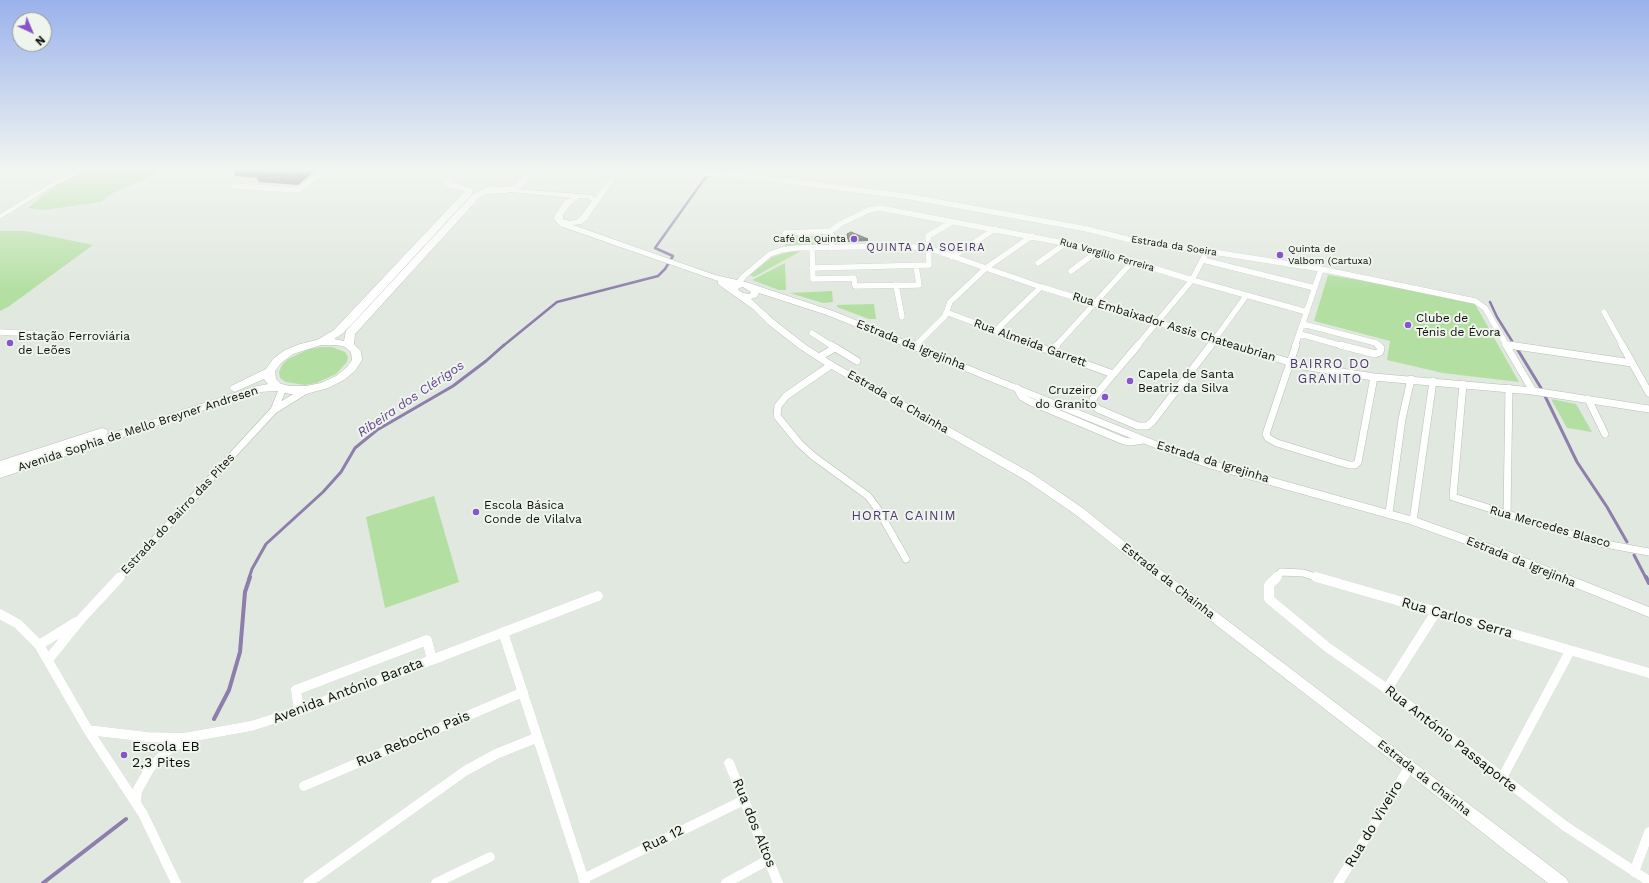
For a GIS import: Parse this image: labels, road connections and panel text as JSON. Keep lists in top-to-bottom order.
{
  "streets": {
    "main road": ["Avenida Sophia de Mello Breyner Andresen"],
    "street": [
      "Estrada da Soeira",
      "Rua Vergílio Ferreira",
      "Rua Embaixador Assis Chateaubrian",
      "Rua Almeida Garrett",
      "Estrada da Igrejinha",
      "Estrada da Chainha",
      "Estrada do Bairro das Pites",
      "Rua Mercedes Blasco",
      "Rua Carlos Serra",
      "Avenida António Barata",
      "Rua Rebocho Pais",
      "Rua António Passaporte",
      "Rua dos Altos",
      "Rua do Viveiro",
      "Rua 12"
    ]
  },
  "crossings": [
    ["Estrada da Soeira", "Rua Embaixador Assis Chateaubrian"],
    ["Rua Embaixador Assis Chateaubrian", "Estrada da Igrejinha"],
    ["Rua Embaixador Assis Chateaubrian", "Estrada da Chainha"],
    ["Rua Embaixador Assis Chateaubrian", "Rua Mercedes Blasco"],
    ["Estrada da Igrejinha", "Estrada da Chainha"],
    ["Estrada da Chainha", "Rua do Viveiro"],
    ["Avenida Sophia de Mello Breyner Andresen", "Estrada do Bairro das Pites"],
    ["Rua Carlos Serra", "Rua António Passaporte"],
    ["Rua dos Altos", "Rua 12"]
  ],
  "districts": ["QUINTA DA SOEIRA", "BAIRRO DO GRANITO", "HORTA CAINIM"],
  "water": ["Ribeira dos Clérigos"],
  "places": [
    "Café da Quinta",
    "Quinta de Valbom (Cartuxa)",
    "Clube de Ténis de Évora",
    "Estação Ferroviária de Leões",
    "Capela de Santa Beatriz da Silva",
    "Cruzeiro do Granito",
    "Escola Básica Conde de Vilalva",
    "Escola EB 2,3 Pites"
  ],
  "north": "bottom right"
}
